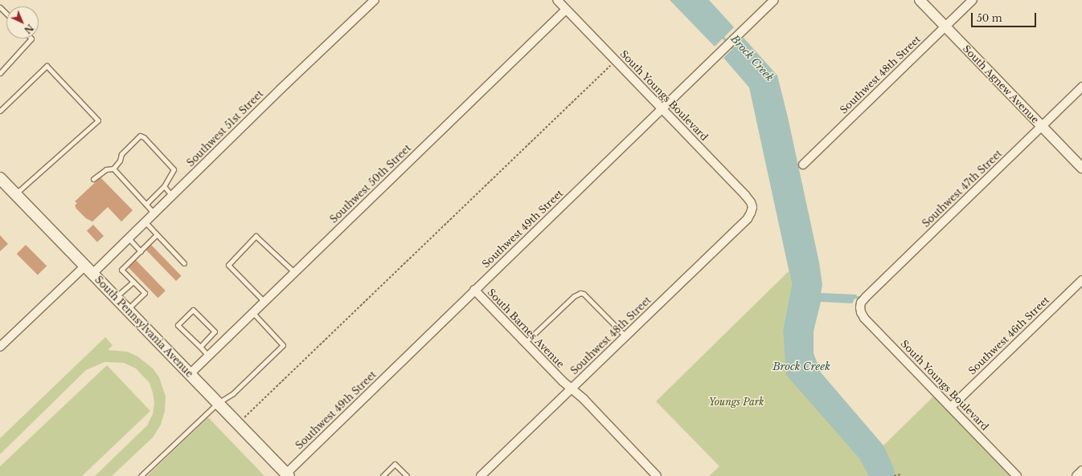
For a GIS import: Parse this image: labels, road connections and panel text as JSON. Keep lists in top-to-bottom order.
{
  "streets": {
    "main road": ["South Pennsylvania Avenue"],
    "street": [
      "Southwest 48th Street",
      "South Agnew Avenue",
      "South Youngs Boulevard",
      "Southwest 51st Street",
      "Southwest 50th Street",
      "Southwest 47th Street",
      "Southwest 49th Street",
      "South Barnes Avenue",
      "Southwest 46th Street"
    ]
  },
  "crossings": [
    ["Southwest 48th Street", "South Agnew Avenue"],
    ["Southwest 48th Street", "South Youngs Boulevard"],
    ["Southwest 48th Street", "South Barnes Avenue"],
    ["South Agnew Avenue", "Southwest 47th Street"],
    ["South Youngs Boulevard", "Southwest 50th Street"],
    ["South Youngs Boulevard", "Southwest 47th Street"],
    ["South Youngs Boulevard", "Southwest 49th Street"],
    ["South Youngs Boulevard", "Southwest 46th Street"],
    ["Southwest 51st Street", "South Pennsylvania Avenue"],
    ["Southwest 50th Street", "South Pennsylvania Avenue"],
    ["Southwest 49th Street", "South Pennsylvania Avenue"],
    ["Southwest 49th Street", "South Barnes Avenue"]
  ],
  "water": ["Brock Creek"],
  "parks": ["Youngs Park"],
  "scale_bar": "50 m",
  "north": "bottom right"
}
